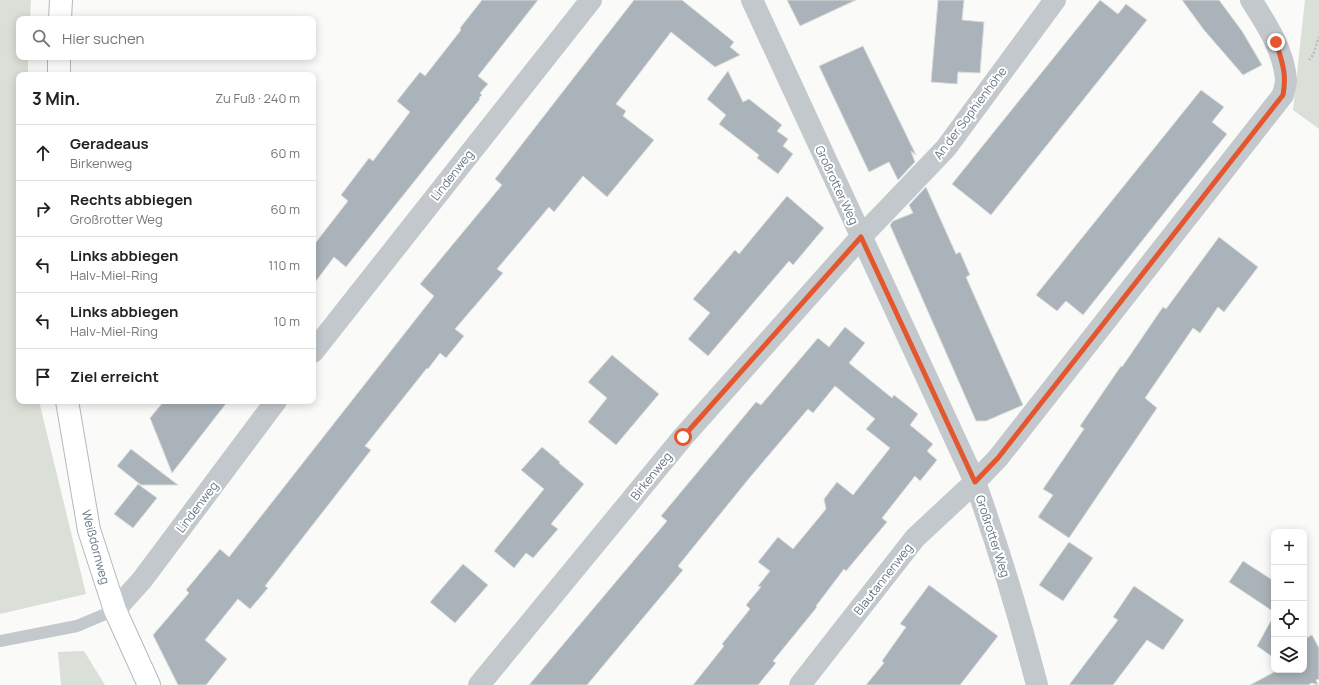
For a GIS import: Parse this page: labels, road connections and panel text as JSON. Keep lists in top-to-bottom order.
{
  "streets": {
    "street": [
      "An der Sophienhöhe",
      "Lindenweg",
      "Großrotter Weg",
      "Birkenweg",
      "Weißdornweg",
      "Blautannenweg"
    ]
  },
  "crossings": [
    ["An der Sophienhöhe", "Großrotter Weg"],
    ["An der Sophienhöhe", "Birkenweg"],
    ["Lindenweg", "Weißdornweg"],
    ["Großrotter Weg", "Birkenweg"],
    ["Großrotter Weg", "Blautannenweg"]
  ],
  "page": {
    "search": "Hier suchen",
    "heading": ["3 Min.", "Zu Fuß · 240 m"],
    "list": [
      ["Geradeaus", "Birkenweg", "60 m"],
      ["Rechts abbiegen", "Großrotter Weg", "60 m"],
      ["Links abbiegen", "Halv-Miel-Ring", "110 m"],
      ["Links abbiegen", "Halv-Miel-Ring", "10 m"],
      "Ziel erreicht"
    ],
    "map_buttons": ["+", "−"]
  }
}
